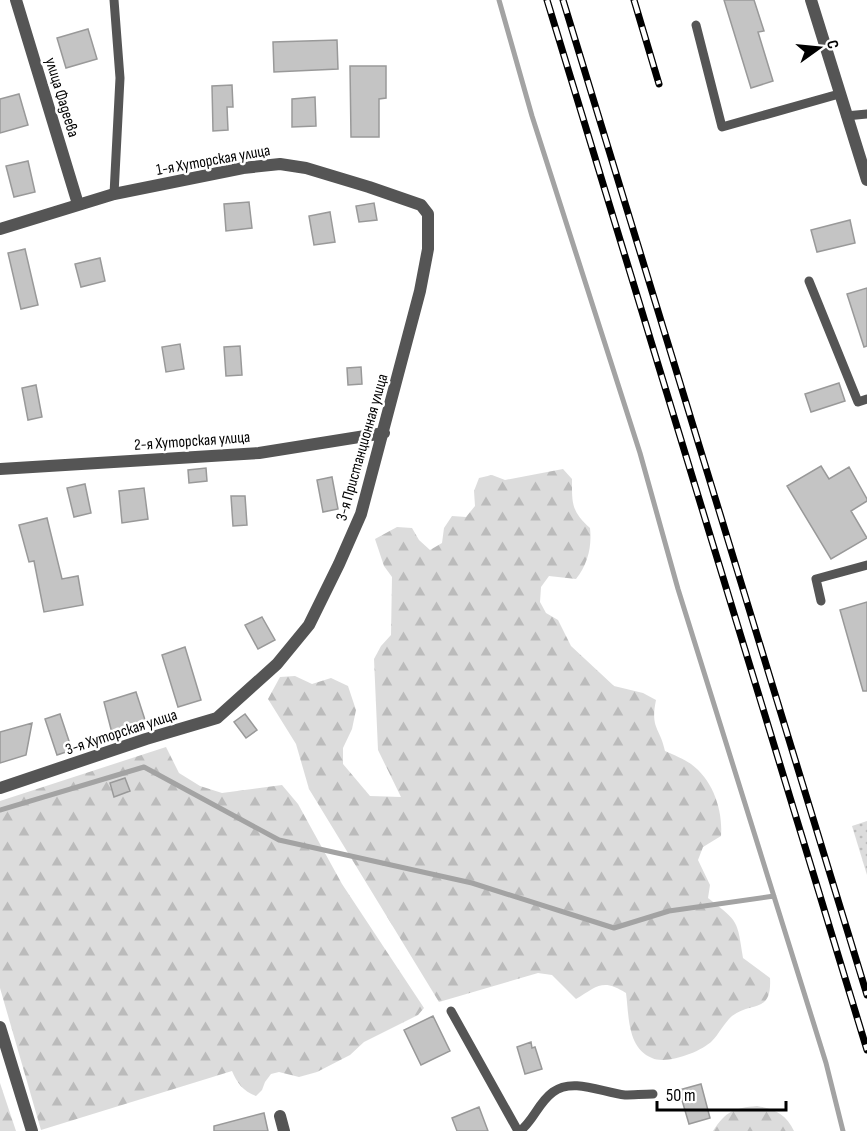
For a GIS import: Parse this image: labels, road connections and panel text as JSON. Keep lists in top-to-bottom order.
{
  "streets": {
    "street": [
      "улица Фадеева",
      "1-я Хуторская улица",
      "2-я Хуторская улица",
      "3-я Пристанционная улица",
      "3-я Хуторская улица"
    ]
  },
  "crossings": [
    ["улица Фадеева", "1-я Хуторская улица"],
    ["1-я Хуторская улица", "3-я Пристанционная улица"],
    ["2-я Хуторская улица", "3-я Пристанционная улица"],
    ["3-я Пристанционная улица", "3-я Хуторская улица"]
  ],
  "scale_bar": "50 m",
  "north": "right"
}
